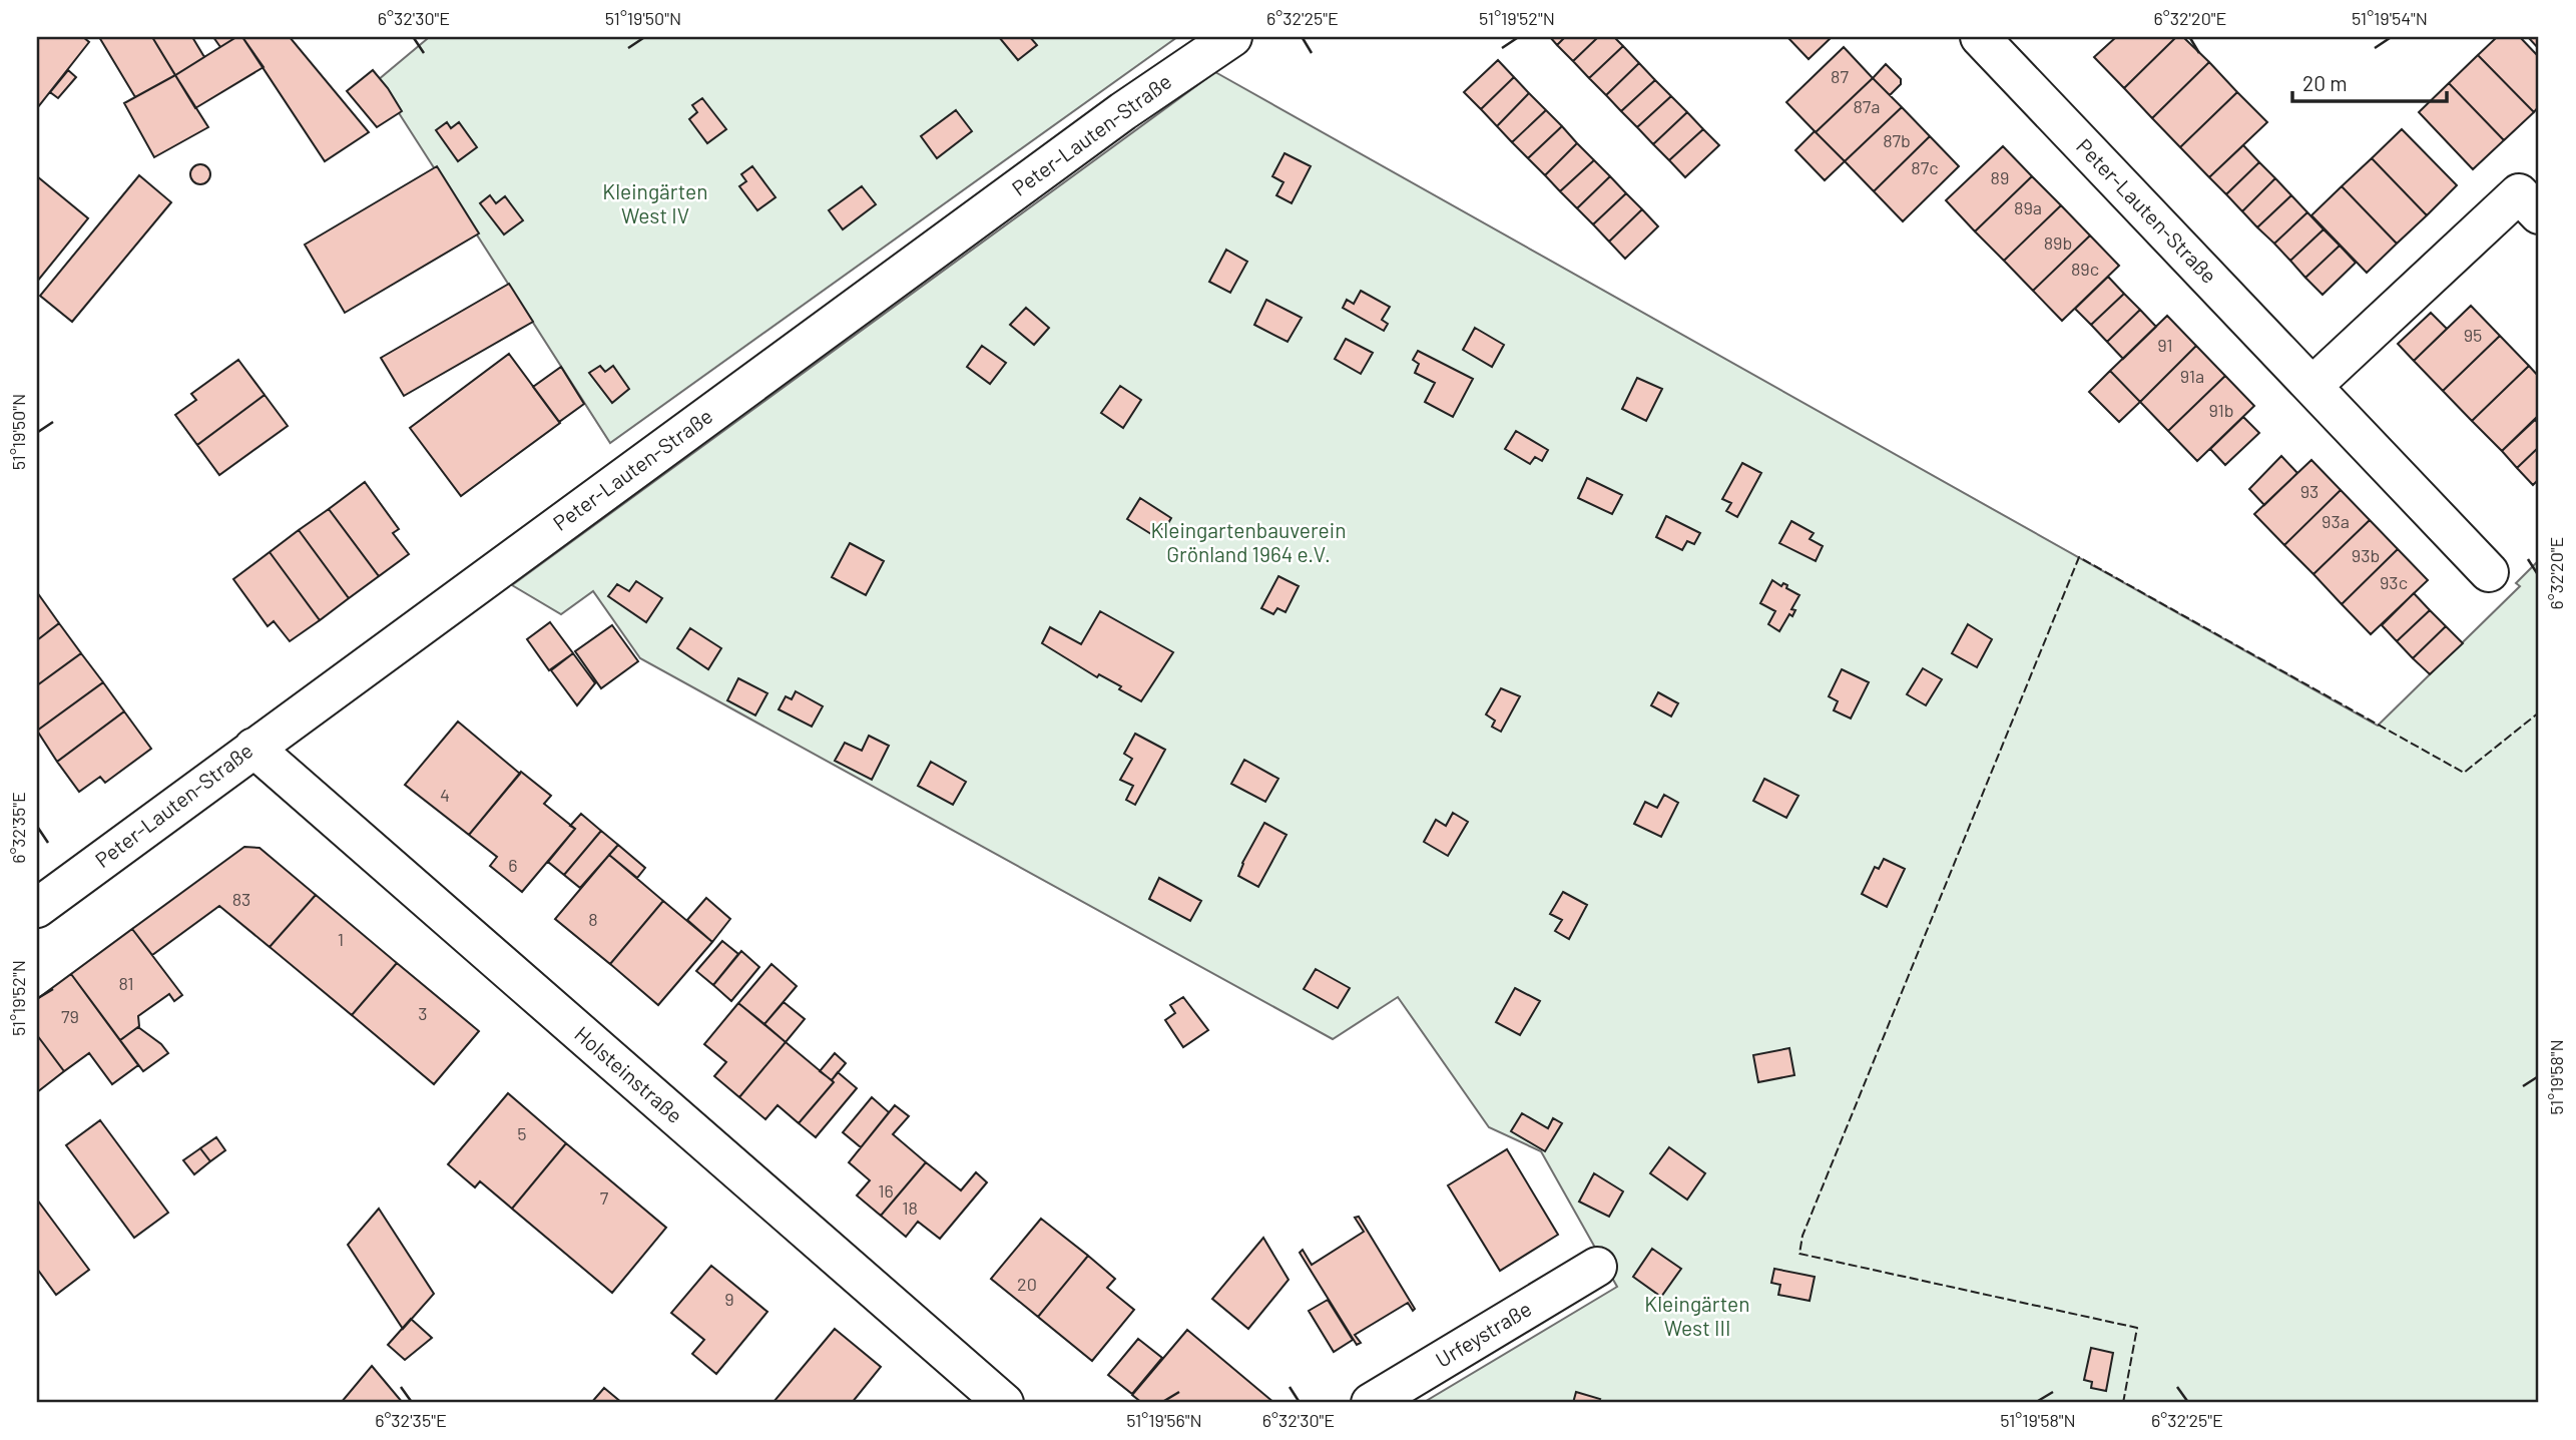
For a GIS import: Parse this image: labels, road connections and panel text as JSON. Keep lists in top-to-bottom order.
{
  "streets": {
    "street": ["Peter-Lauten-Straße", "Holsteinstraße", "Urfeystraße"]
  },
  "crossings": [
    ["Peter-Lauten-Straße", "Holsteinstraße"]
  ],
  "parks": ["Kleingärten West IV", "Kleingartenbauverein Grönland 1964 e.V.", "Kleingärten West III"],
  "house_numbers": [
    "87",
    "87a",
    "87b",
    "87c",
    "89",
    "89a",
    "89b",
    "89c",
    "95",
    "91",
    "91a",
    "91b",
    "93",
    "93a",
    "93b",
    "93c",
    "4",
    "6",
    "83",
    "8",
    "1",
    "81",
    "3",
    "79",
    "5",
    "16",
    "7",
    "18",
    "20",
    "9"
  ],
  "scale_bar": "20 m",
  "coordinates": [
    "6°32'30\"E",
    "51°19'50\"N",
    "6°32'25\"E",
    "51°19'52\"N",
    "6°32'20\"E",
    "51°19'54\"N",
    "6°32'35\"E",
    "51°19'58\"N",
    "51°19'56\"N"
  ]
}
